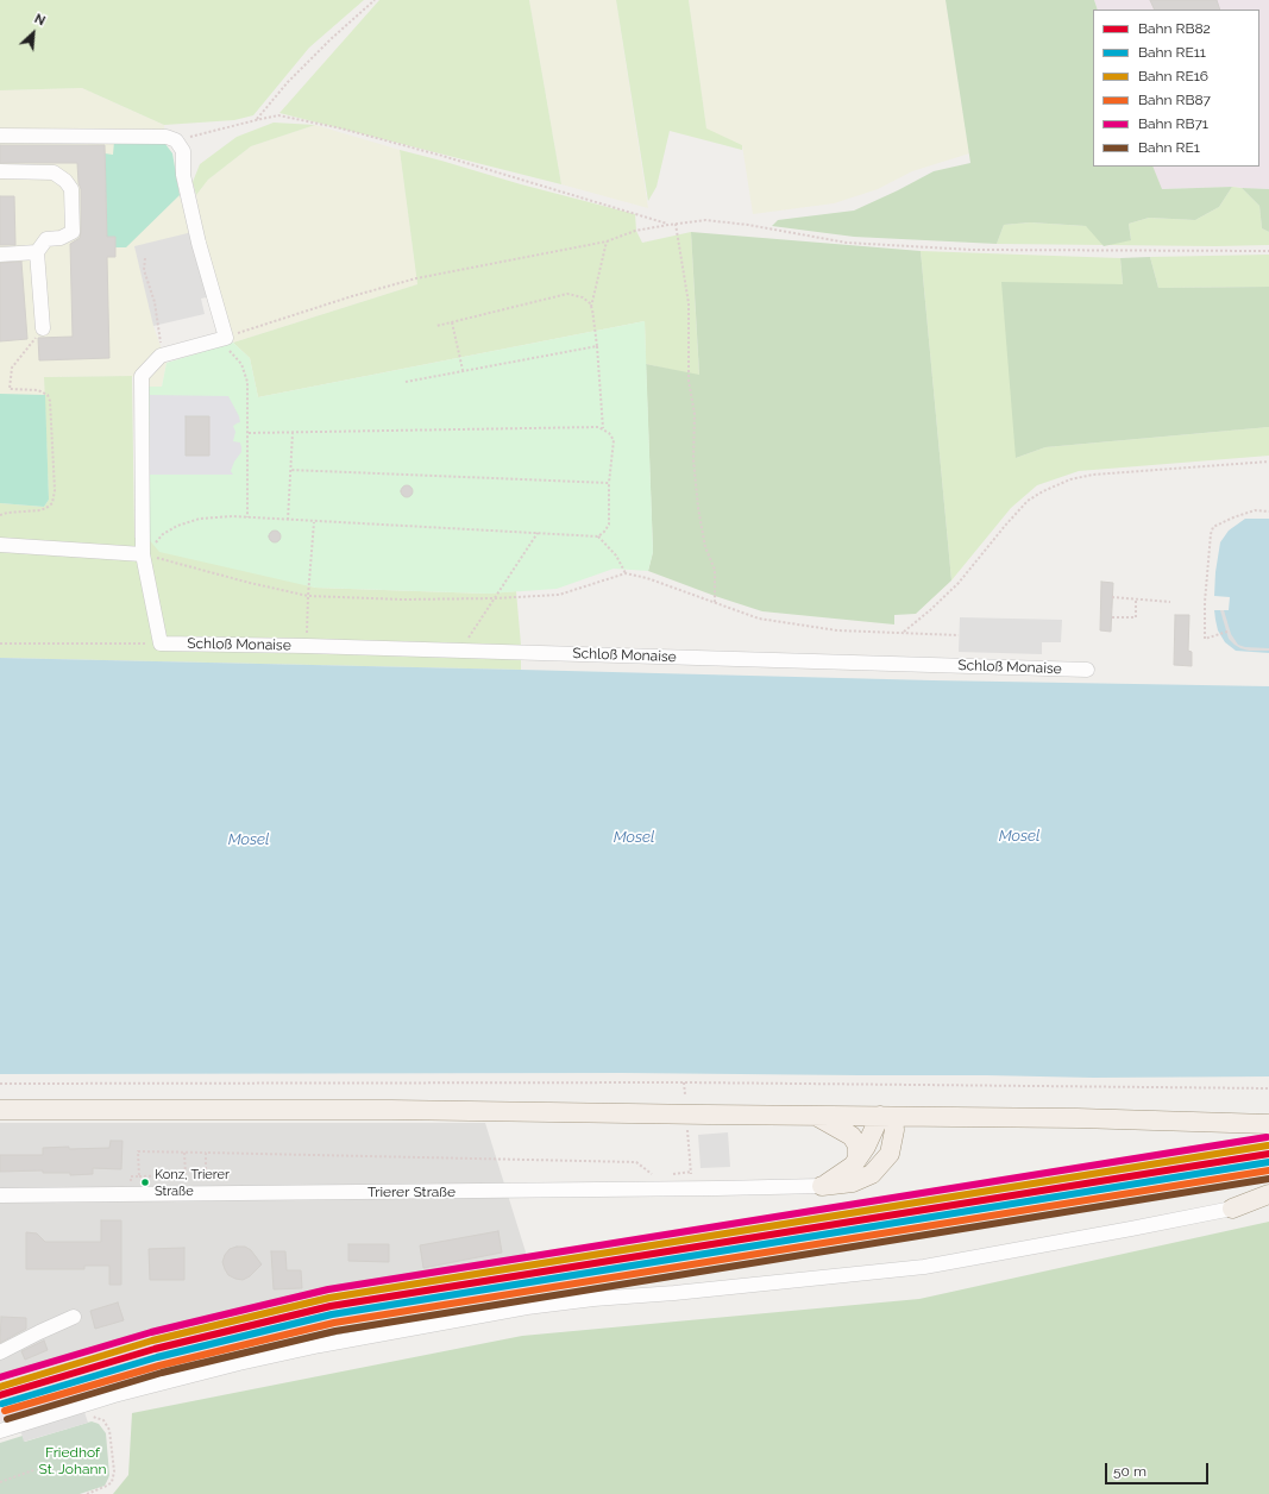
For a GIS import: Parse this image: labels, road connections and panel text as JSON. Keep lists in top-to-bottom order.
{
  "streets": {
    "street": ["Schloß Monaise", "Trierer Straße"]
  },
  "water": ["Mosel"],
  "parks": ["Friedhof St. Johann"],
  "places": ["Konz, Trierer Straße"],
  "lines": [
    "rail line RB71",
    "rail line RE16",
    "rail line RB82",
    "rail line RE11",
    "rail line RB87",
    "rail line RE1"
  ],
  "legend": [
    "Bahn RB82",
    "Bahn RE11",
    "Bahn RE16",
    "Bahn RB87",
    "Bahn RB71",
    "Bahn RE1"
  ],
  "scale_bar": "50 m",
  "north": "top right"
}
